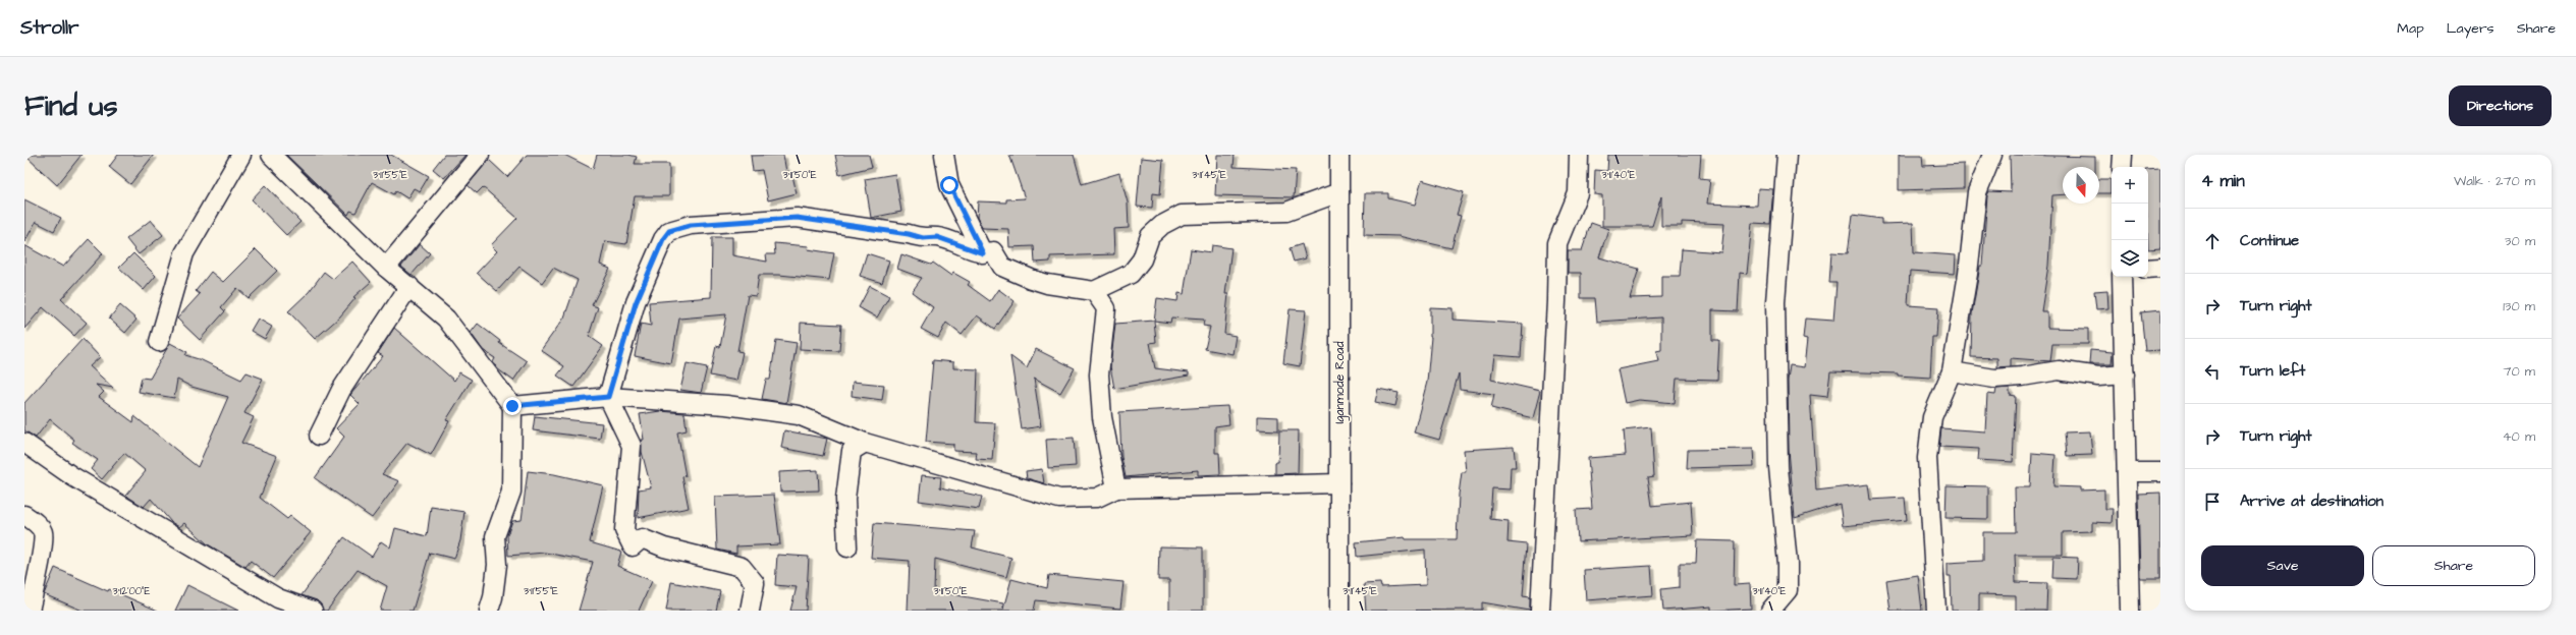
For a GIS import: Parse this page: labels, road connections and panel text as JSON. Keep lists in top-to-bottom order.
{
  "streets": {
    "street": ["Iganmode Road"]
  },
  "north": "bottom",
  "page": {
    "header": "Strollr",
    "nav": ["Map", "Layers", "Share"],
    "buttons": [
      "Directions",
      ["Save", "Share"]
    ],
    "title": "Find us",
    "heading": ["4 min", "Walk · 270 m"],
    "map_buttons": ["+", "−"],
    "list": [
      ["Continue", "30 m"],
      ["Turn right", "130 m"],
      ["Turn left", "70 m"],
      ["Turn right", "40 m"],
      "Arrive at destination"
    ]
  },
  "coordinates": [
    "3°11'55\"E",
    "3°11'50\"E",
    "3°11'45\"E",
    "3°11'40\"E",
    "3°12'00\"E"
  ]
}
